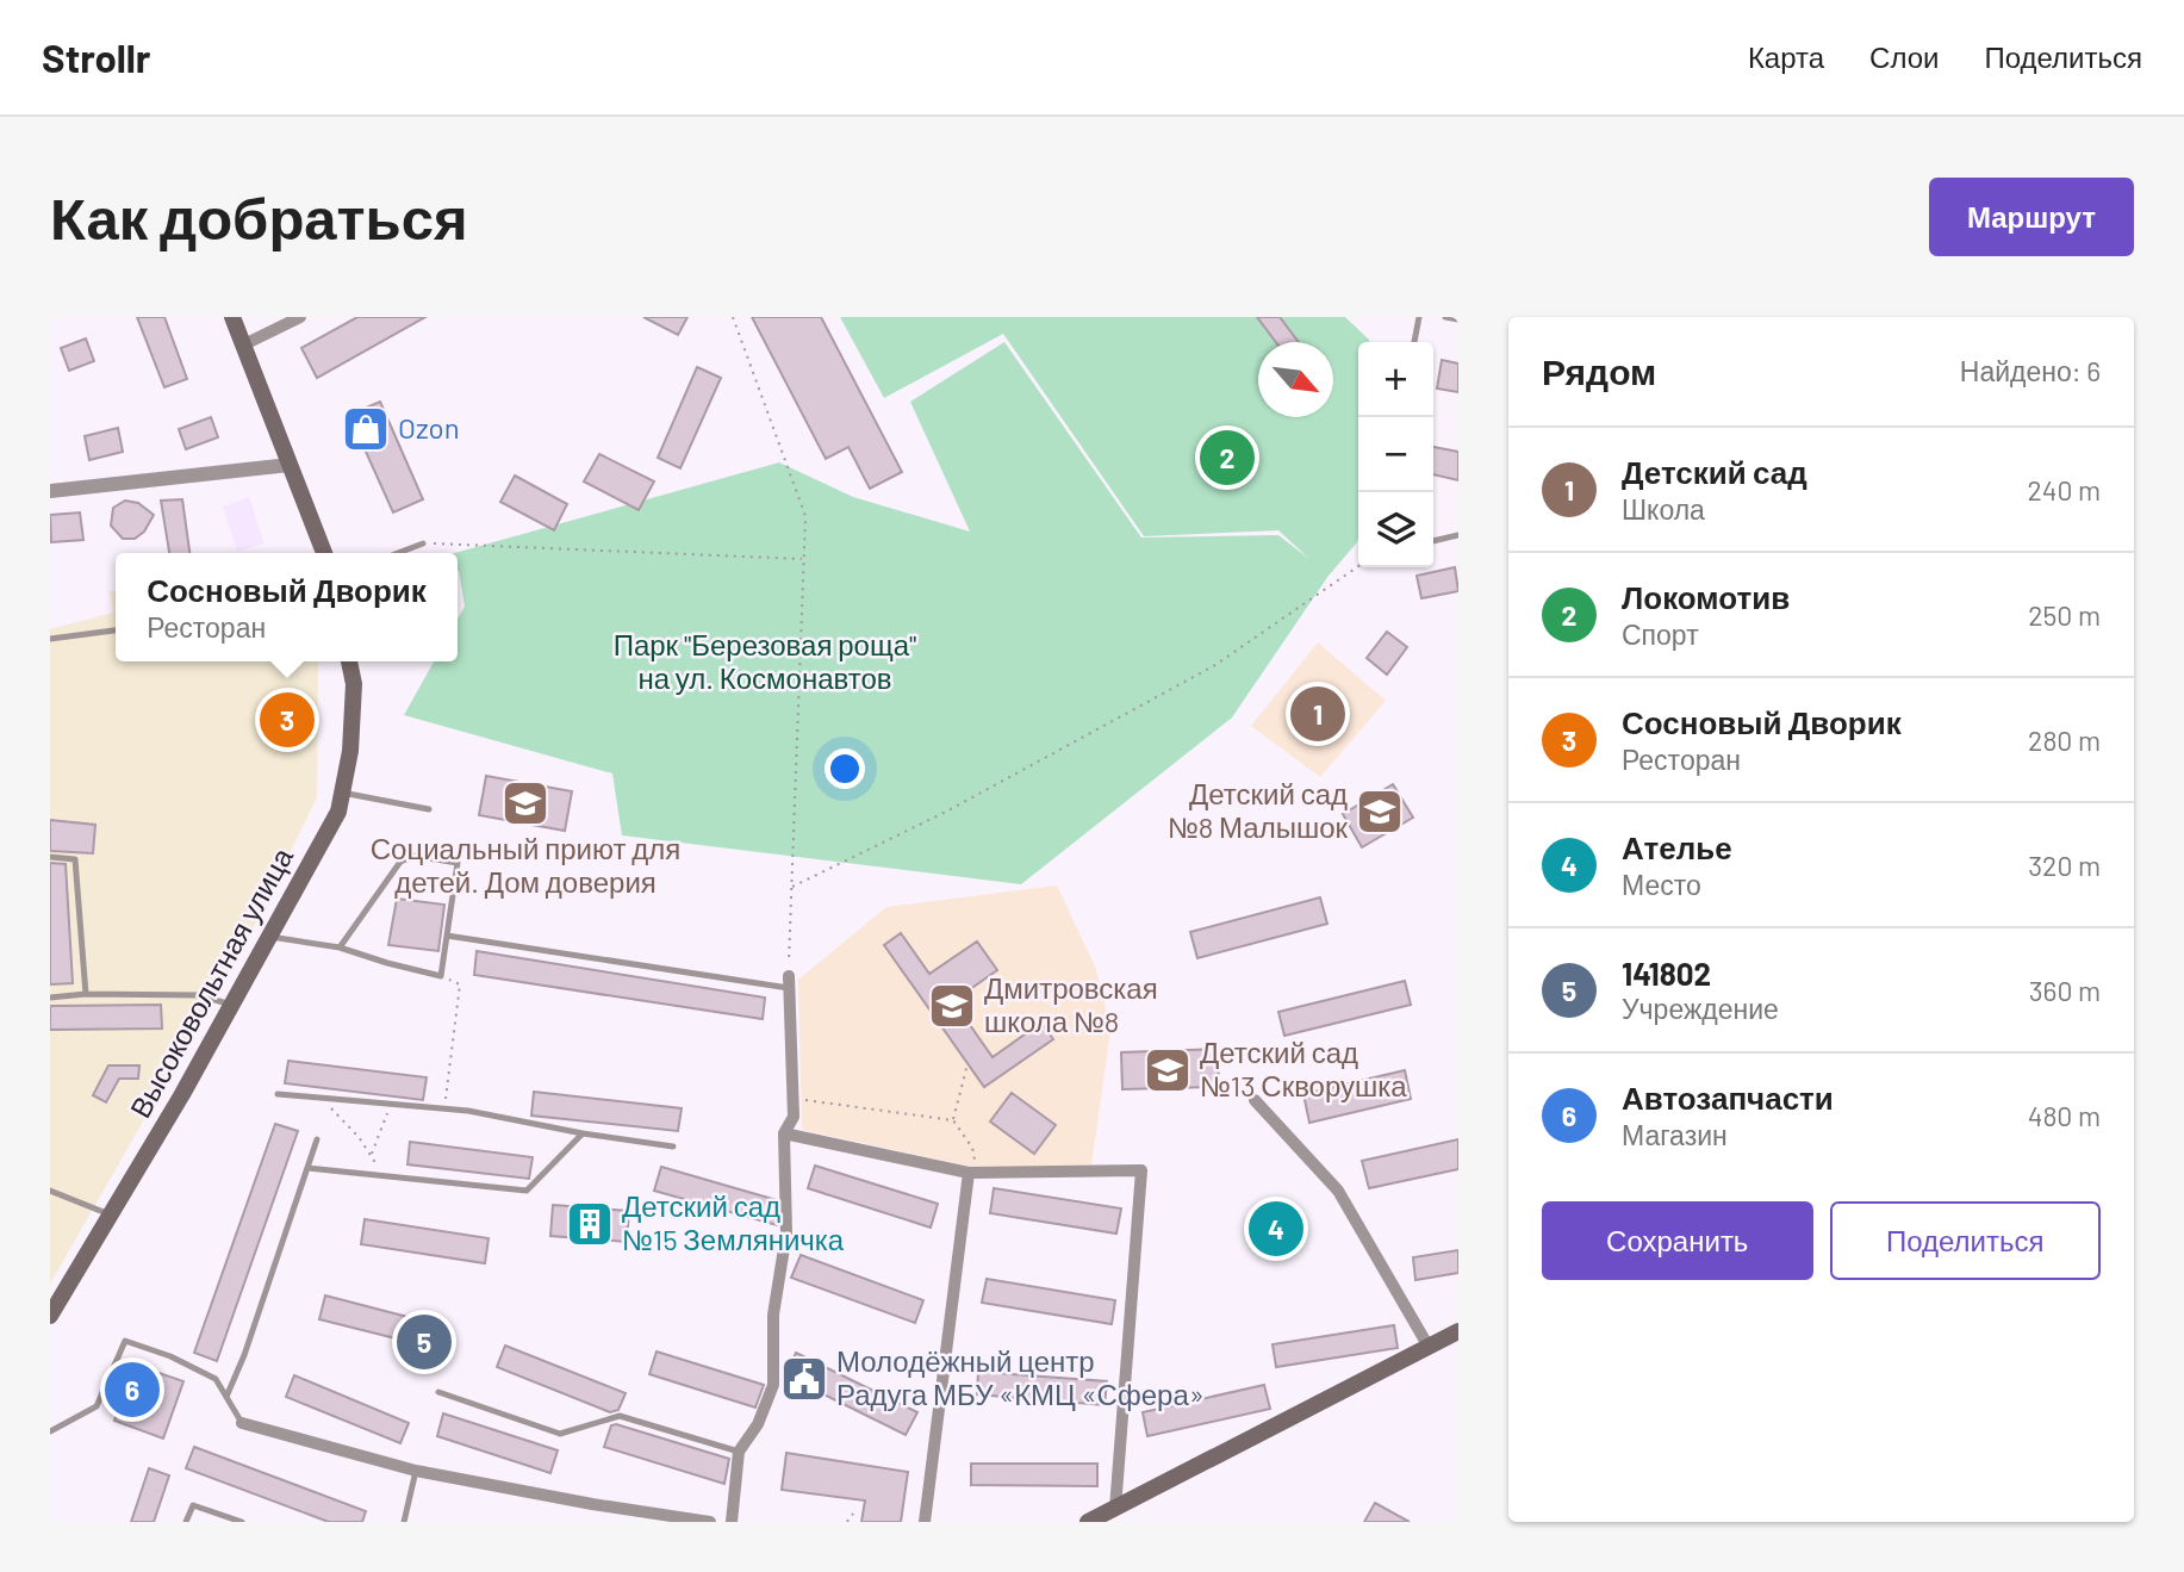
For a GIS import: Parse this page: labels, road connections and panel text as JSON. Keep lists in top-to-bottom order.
{
  "streets": {
    "main road": ["Высоковольтная улица"]
  },
  "parks": ["Парк \"Березовая роща\" на ул. Космонавтов"],
  "places": {
    "shop": ["Ozon"],
    "school or university": [
      "Социальный приют для детей. Дом доверия",
      "Детский сад №8 Малышок",
      "Дмитровская школа №8",
      "Детский сад №13 Скворушка"
    ],
    "building": ["Детский сад №15 Земляничка"],
    "public building": ["Молодёжный центр Радуга МБУ «КМЦ «Сфера»"]
  },
  "north": "bottom right",
  "page": {
    "header": "Strollr",
    "nav": ["Карта", "Слои", "Поделиться"],
    "buttons": [
      "Маршрут",
      ["Сохранить", "Поделиться"]
    ],
    "title": "Как добраться",
    "heading": ["Рядом", "Найдено: 6"],
    "map_buttons": ["+", "−"],
    "pins": [
      "2",
      "1",
      "3",
      "4",
      "5",
      "6"
    ],
    "list": [
      {
        "mark": "1",
        "name": "Детский сад",
        "note": "Школа",
        "value": "240 m"
      },
      {
        "mark": "2",
        "name": "Локомотив",
        "note": "Спорт",
        "value": "250 m"
      },
      {
        "mark": "3",
        "name": "Сосновый Дворик",
        "note": "Ресторан",
        "value": "280 m"
      },
      {
        "mark": "4",
        "name": "Ателье",
        "note": "Место",
        "value": "320 m"
      },
      {
        "mark": "5",
        "name": "141802",
        "note": "Учреждение",
        "value": "360 m"
      },
      {
        "mark": "6",
        "name": "Автозапчасти",
        "note": "Магазин",
        "value": "480 m"
      }
    ],
    "popup": ["Сосновый Дворик", "Ресторан"]
  }
}
